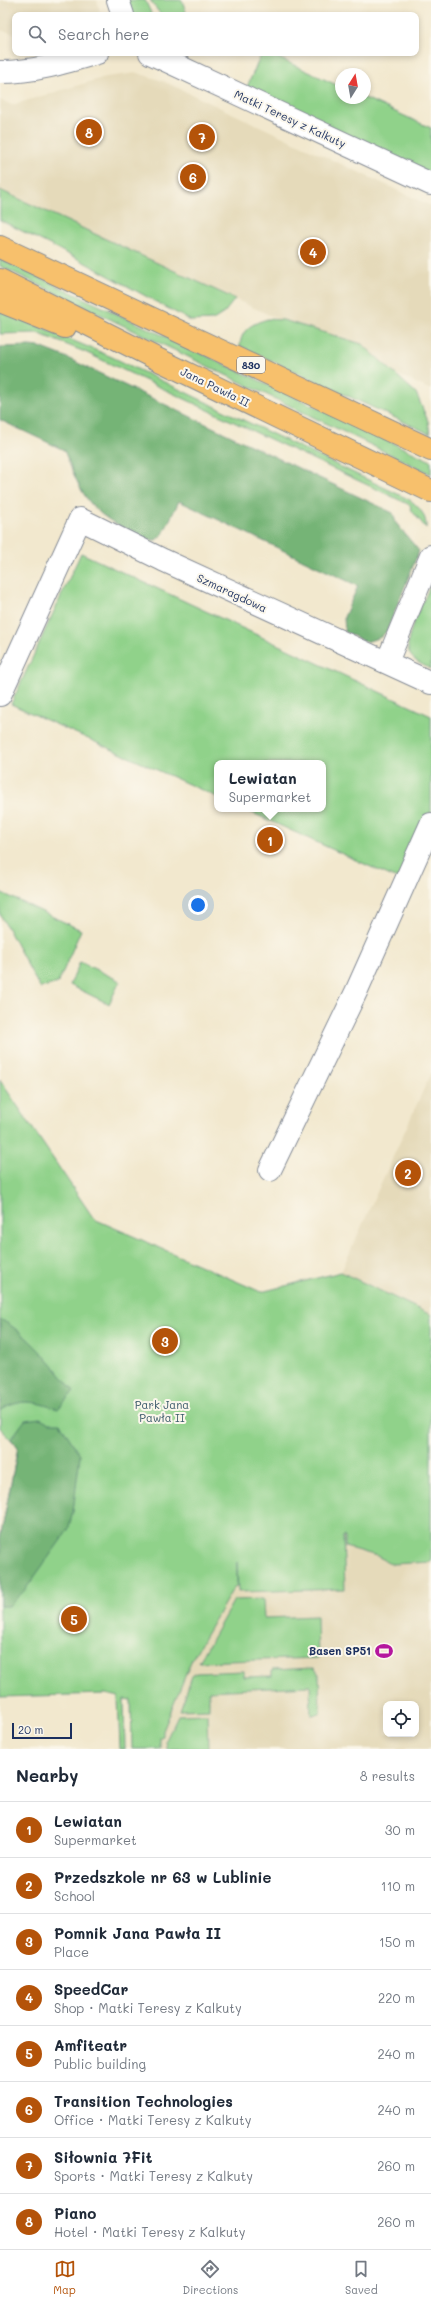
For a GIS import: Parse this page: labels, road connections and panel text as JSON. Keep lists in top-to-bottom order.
{
  "streets": {
    "main road": ["830", "Jana Pawła II"],
    "street": ["Matki Teresy z Kalkuty", "Szmaragdowa"]
  },
  "parks": ["Park Jana Pawła II"],
  "places": {
    "sports": ["Basen SP51"]
  },
  "scale_bar": "20 m",
  "north": "top",
  "page": {
    "search": "Search here",
    "pins": [
      "8",
      "7",
      "6",
      "4",
      "1",
      "2",
      "3",
      "5"
    ],
    "popup": ["Lewiatan", "Supermarket"],
    "scale": "20 m",
    "heading": ["Nearby", "8 results"],
    "list": [
      {
        "mark": "1",
        "name": "Lewiatan",
        "note": "Supermarket",
        "value": "30 m"
      },
      {
        "mark": "2",
        "name": "Przedszkole nr 63 w Lublinie",
        "note": "School",
        "value": "110 m"
      },
      {
        "mark": "3",
        "name": "Pomnik Jana Pawła II",
        "note": "Place",
        "value": "150 m"
      },
      {
        "mark": "4",
        "name": "SpeedCar",
        "note": "Shop · Matki Teresy z Kalkuty",
        "value": "220 m"
      },
      {
        "mark": "5",
        "name": "Amfiteatr",
        "note": "Public building",
        "value": "240 m"
      },
      {
        "mark": "6",
        "name": "Transition Technologies",
        "note": "Office · Matki Teresy z Kalkuty",
        "value": "240 m"
      },
      {
        "mark": "7",
        "name": "Siłownia 7Fit",
        "note": "Sports · Matki Teresy z Kalkuty",
        "value": "260 m"
      },
      {
        "mark": "8",
        "name": "Piano",
        "note": "Hotel · Matki Teresy z Kalkuty",
        "value": "260 m"
      }
    ],
    "nav": ["Map", "Directions", "Saved"]
  }
}
